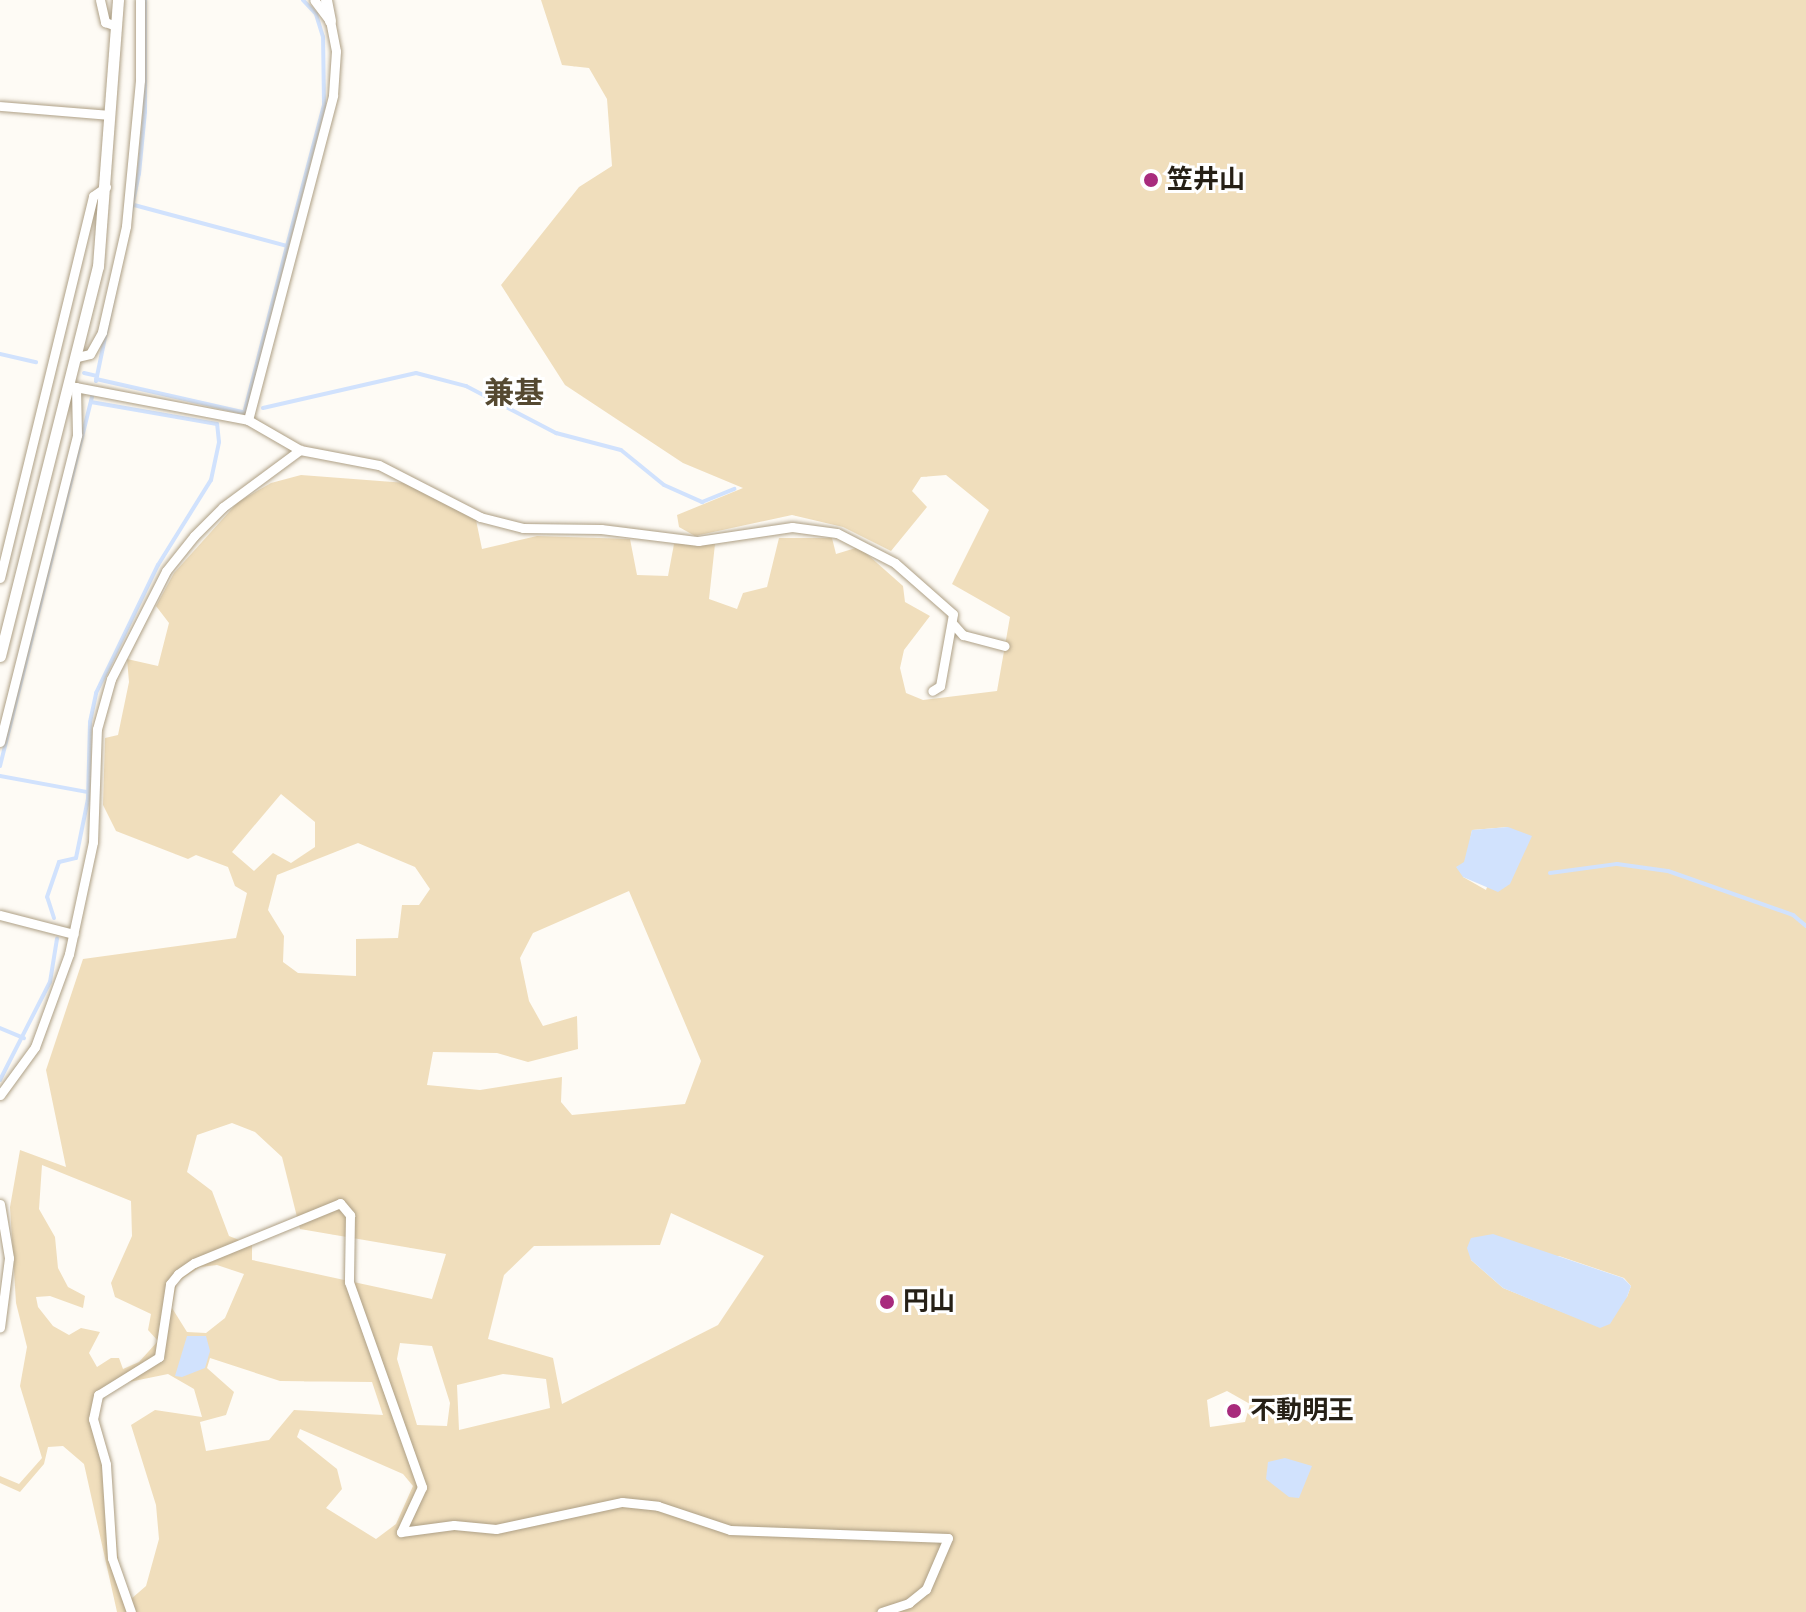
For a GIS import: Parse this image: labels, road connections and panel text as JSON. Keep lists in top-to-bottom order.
{
  "districts": ["兼基"],
  "places": ["笠井山", "円山", "不動明王"]
}
